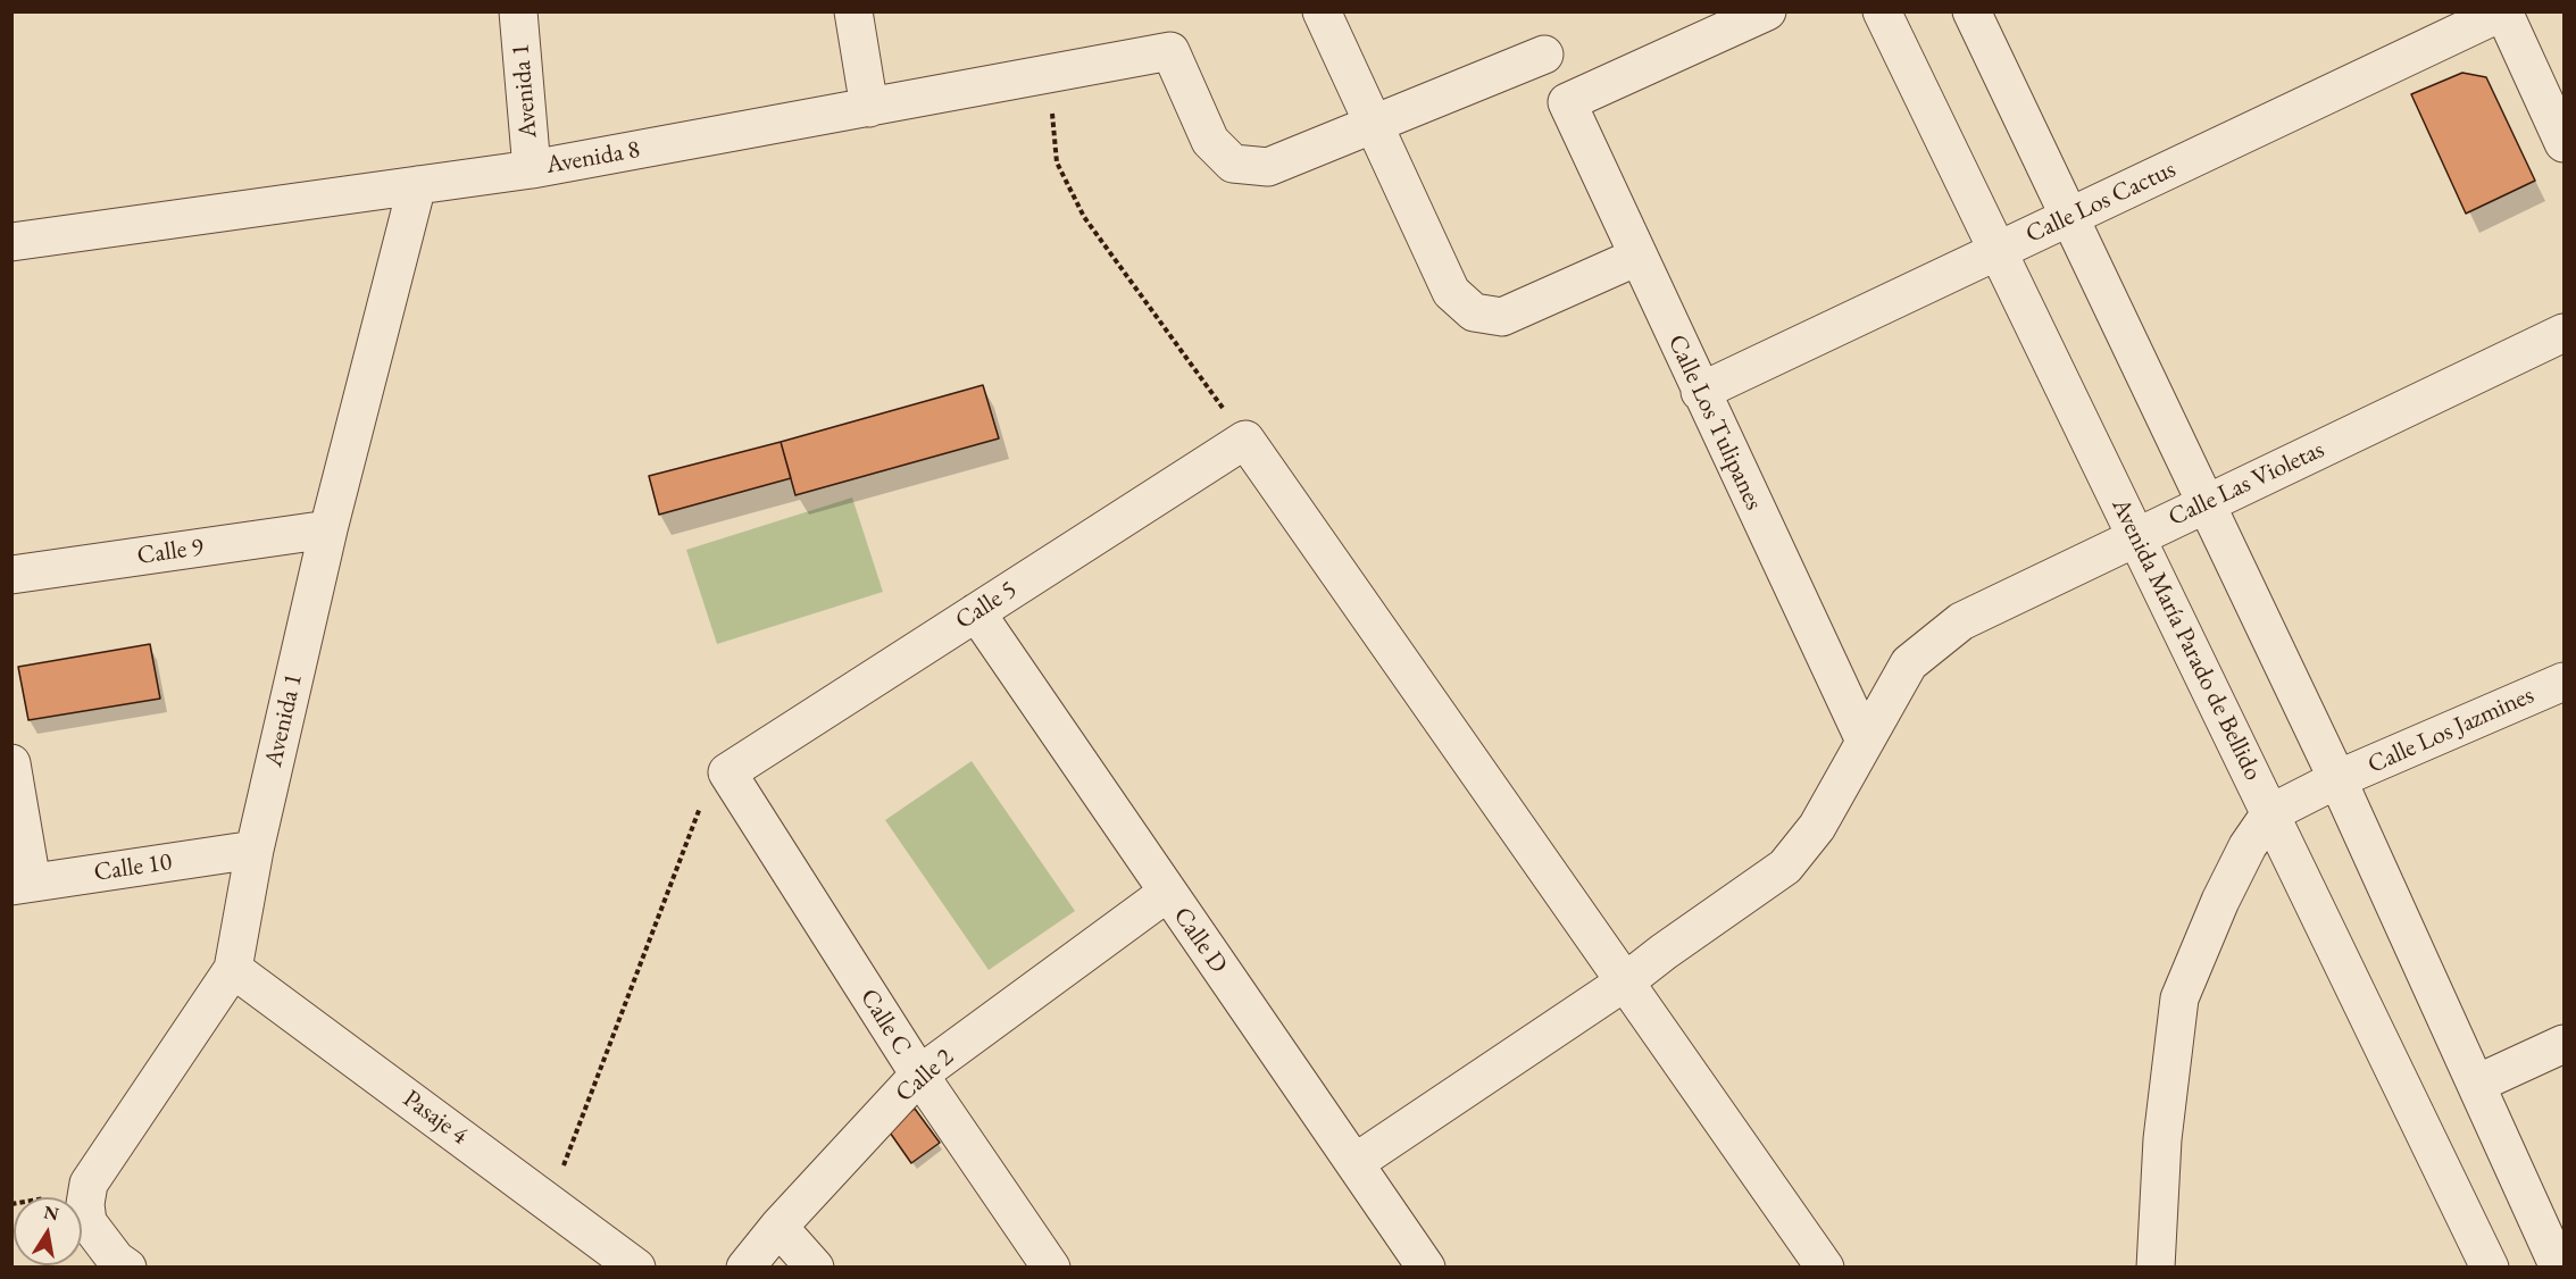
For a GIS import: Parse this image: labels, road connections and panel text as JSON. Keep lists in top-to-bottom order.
{
  "streets": {
    "street": [
      "Avenida 1",
      "Avenida 8",
      "Calle Los Cactus",
      "Calle Los Tulipanes",
      "Calle Las Violetas",
      "Calle 9",
      "Calle 5",
      "Avenida María Parado de Bellido",
      "Calle Los Jazmines",
      "Calle 10",
      "Calle D",
      "Calle C",
      "Calle 2",
      "Pasaje 4"
    ]
  },
  "crossings": [
    ["Avenida 1", "Avenida 8"],
    ["Avenida 1", "Calle 9"],
    ["Avenida 1", "Calle 10"],
    ["Avenida 1", "Pasaje 4"],
    ["Calle Los Cactus", "Calle Los Tulipanes"],
    ["Calle Los Cactus", "Avenida María Parado de Bellido"],
    ["Calle Los Tulipanes", "Calle Las Violetas"],
    ["Calle Las Violetas", "Avenida María Parado de Bellido"],
    ["Calle Las Violetas", "Calle D"],
    ["Calle 5", "Calle D"],
    ["Calle 5", "Calle C"],
    ["Avenida María Parado de Bellido", "Calle Los Jazmines"],
    ["Calle D", "Calle 2"],
    ["Calle C", "Calle 2"]
  ],
  "north": "top"
}
